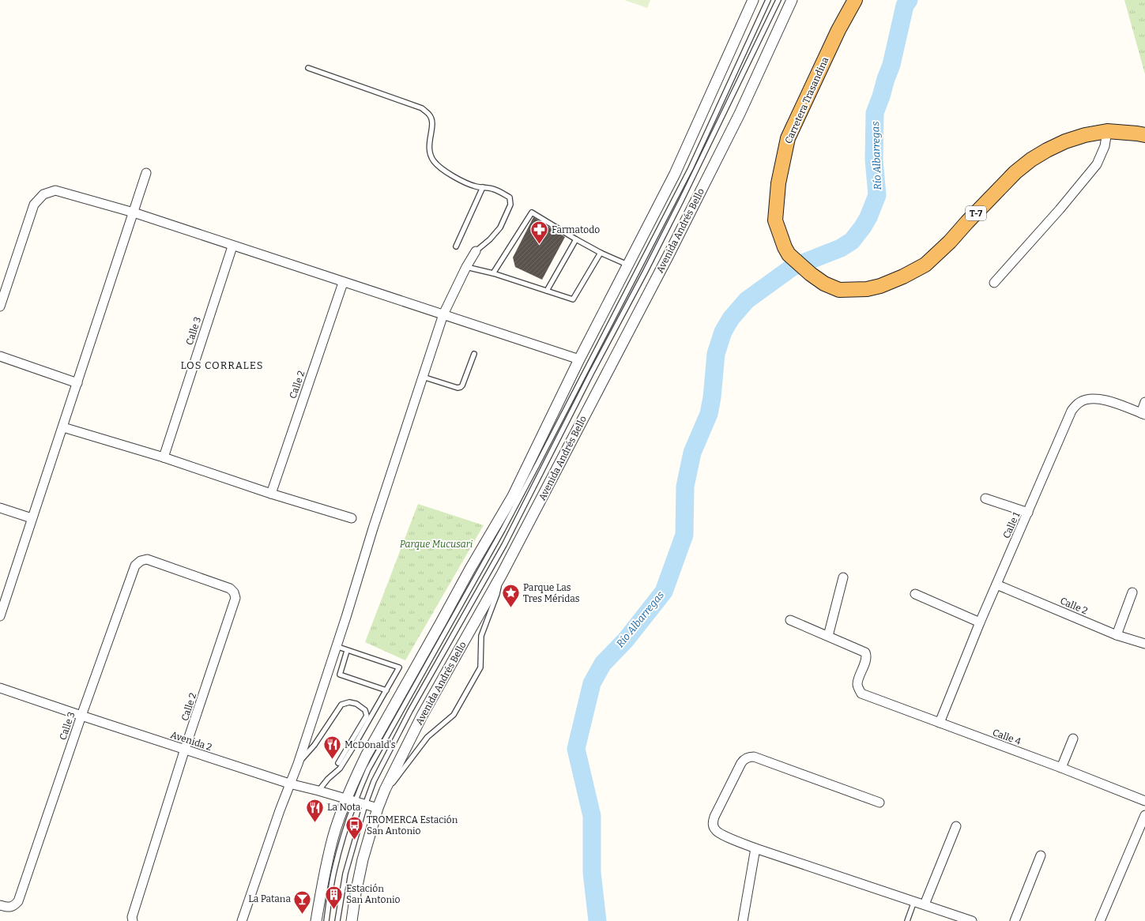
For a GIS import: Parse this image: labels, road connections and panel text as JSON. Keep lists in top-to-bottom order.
{
  "streets": {
    "highway": ["Carretera Trasandina", "T-7"],
    "street": [
      "Avenida Andrés Bello",
      "Calle 3",
      "Calle 2",
      "Calle 1",
      "Calle 4",
      "Avenida 2"
    ]
  },
  "crossings": [
    ["Avenida Andrés Bello", "Avenida 2"],
    ["Calle 3", "Calle 2"],
    ["Calle 3", "Avenida 2"],
    ["Calle 2", "Calle 1"],
    ["Calle 2", "Avenida 2"],
    ["Calle 1", "Calle 4"]
  ],
  "districts": ["LOS CORRALES"],
  "water": ["Río Albarregas"],
  "parks": ["Parque Mucusari"],
  "places": {
    "pharmacy": ["Farmatodo"],
    "place": ["Parque Las Tres Méridas"],
    "restaurant": ["McDonald's", "La Nota"],
    "bus stop": ["TROMERCA Estación San Antonio"],
    "building": ["Estación San Antonio"],
    "bar": ["La Patana"]
  }
}
